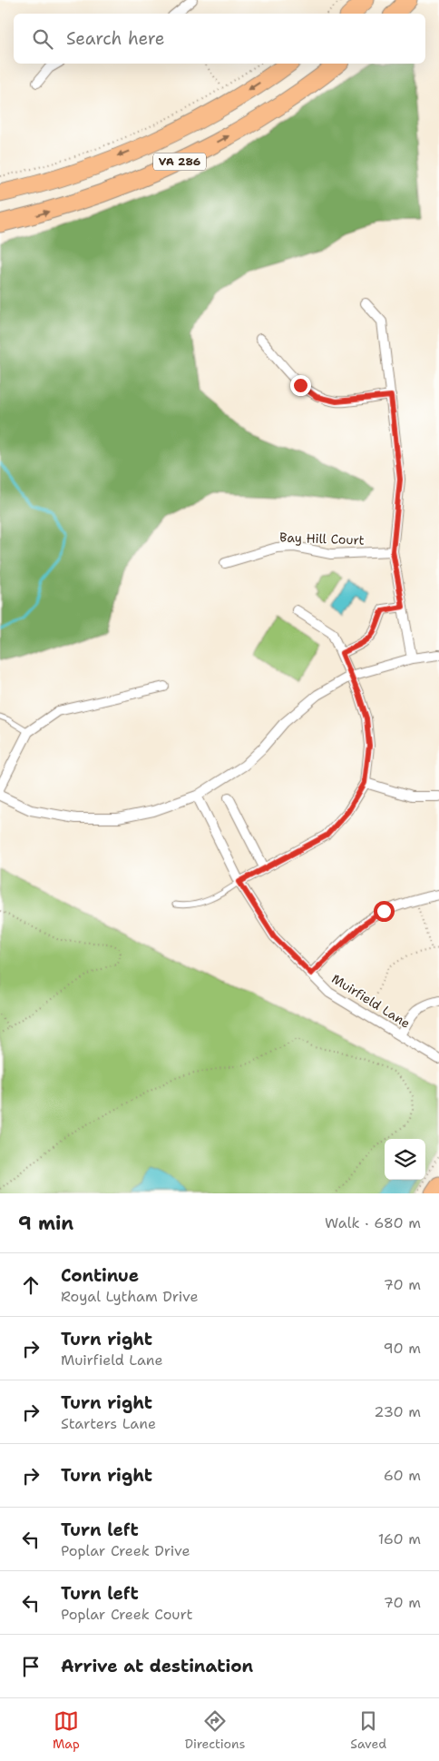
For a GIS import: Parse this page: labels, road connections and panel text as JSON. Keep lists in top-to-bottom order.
{
  "streets": {
    "highway": ["VA 286"],
    "street": ["Bay Hill Court", "Muirfield Lane"]
  },
  "page": {
    "search": "Search here",
    "heading": ["9 min", "Walk · 680 m"],
    "list": [
      ["Continue", "Royal Lytham Drive", "70 m"],
      ["Turn right", "Muirfield Lane", "90 m"],
      ["Turn right", "Starters Lane", "230 m"],
      ["Turn right", "60 m"],
      ["Turn left", "Poplar Creek Drive", "160 m"],
      ["Turn left", "Poplar Creek Court", "70 m"],
      "Arrive at destination"
    ],
    "nav": ["Map", "Directions", "Saved"]
  }
}
